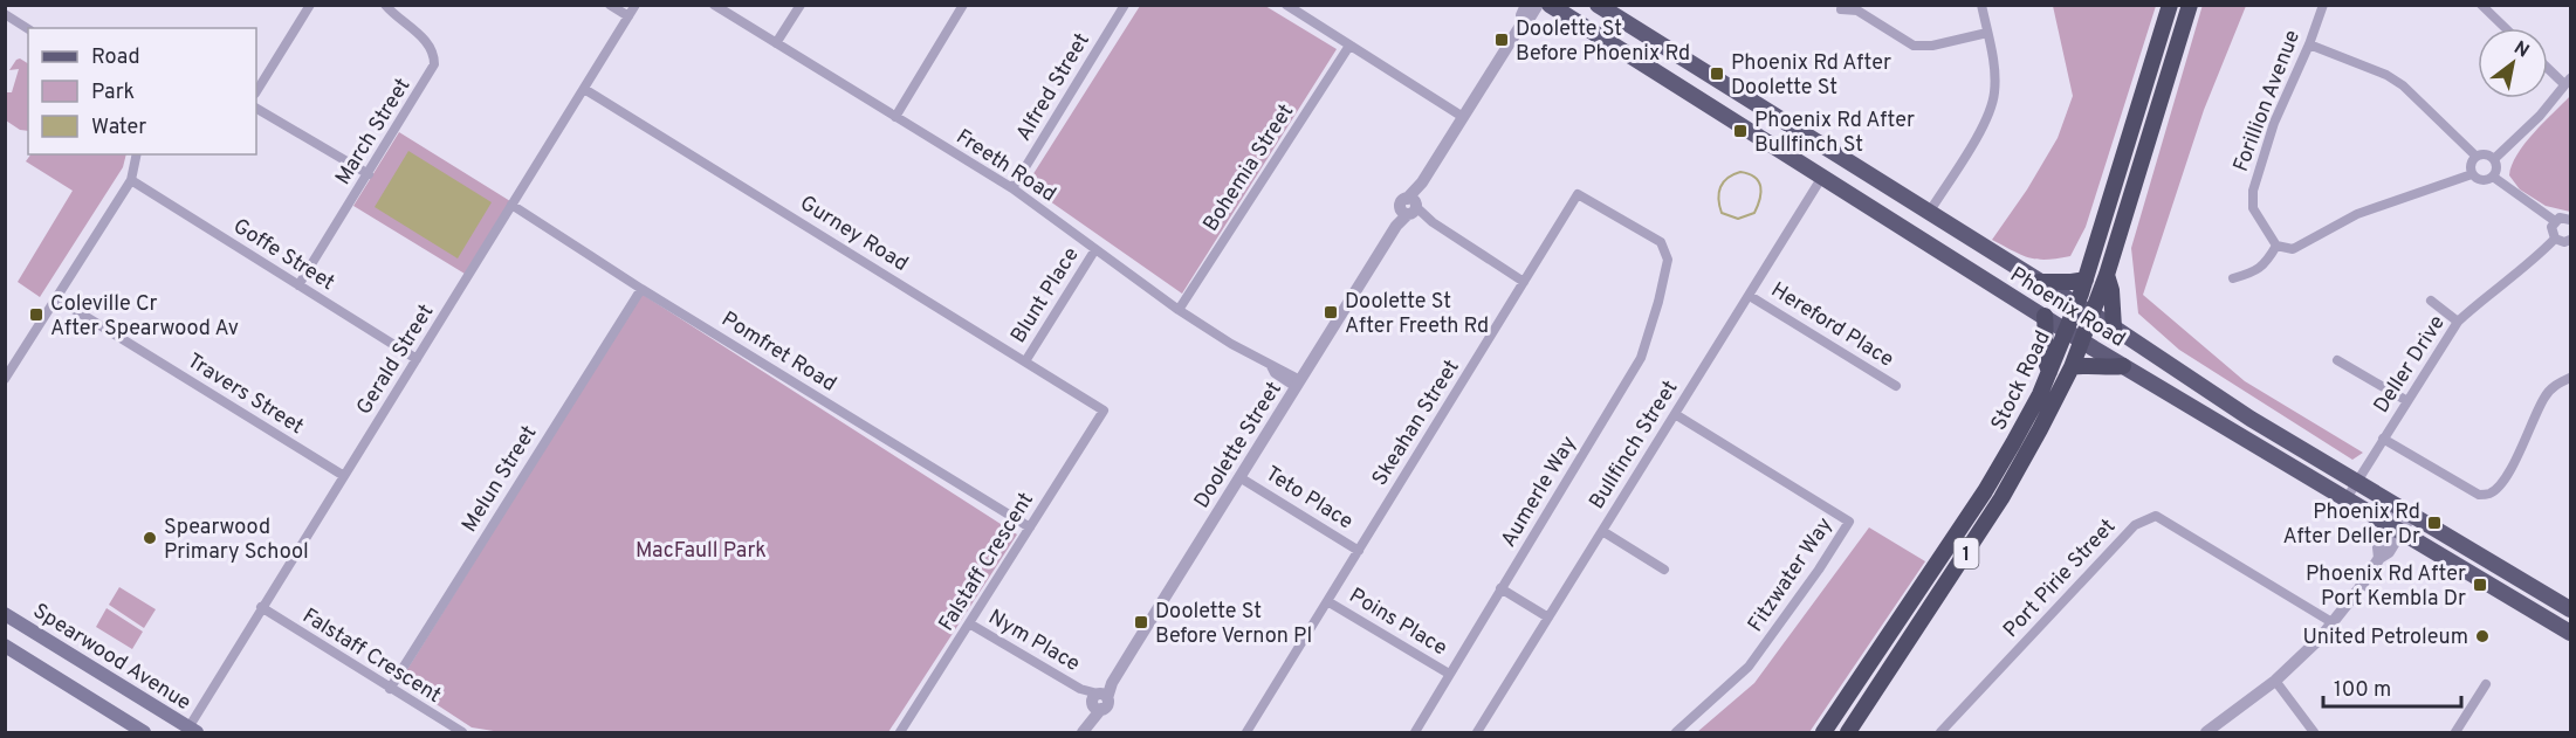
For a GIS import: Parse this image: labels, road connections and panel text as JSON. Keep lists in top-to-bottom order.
{
  "streets": {
    "highway": ["Stock Road", "1"],
    "main road": ["Phoenix Road", "Spearwood Avenue"],
    "street": [
      "Alfred Street",
      "Forillion Avenue",
      "March Street",
      "Freeth Road",
      "Bohemia Street",
      "Gurney Road",
      "Goffe Street",
      "Blunt Place",
      "Hereford Place",
      "Pomfret Road",
      "Gerald Street",
      "Deller Drive",
      "Travers Street",
      "Skeahan Street",
      "Doolette Street",
      "Bullfinch Street",
      "Melun Street",
      "Aumerle Way",
      "Teto Place",
      "Falstaff Crescent",
      "Fitzwater Way",
      "Port Pirie Street",
      "Poins Place",
      "Nym Place"
    ]
  },
  "crossings": [
    ["Alfred Street", "Freeth Road"],
    ["March Street", "Goffe Street"],
    ["Freeth Road", "Bohemia Street"],
    ["Freeth Road", "Blunt Place"],
    ["Freeth Road", "Doolette Street"],
    ["Gurney Road", "Blunt Place"],
    ["Gurney Road", "Gerald Street"],
    ["Gurney Road", "Falstaff Crescent"],
    ["Goffe Street", "Gerald Street"],
    ["Phoenix Road", "Deller Drive"],
    ["Phoenix Road", "Stock Road"],
    ["Phoenix Road", "Bullfinch Street"],
    ["Hereford Place", "Bullfinch Street"],
    ["Pomfret Road", "Gerald Street"],
    ["Pomfret Road", "Melun Street"],
    ["Pomfret Road", "Falstaff Crescent"],
    ["Gerald Street", "Travers Street"],
    ["Gerald Street", "Falstaff Crescent"],
    ["Gerald Street", "Spearwood Avenue"],
    ["Skeahan Street", "Aumerle Way"],
    ["Skeahan Street", "Teto Place"],
    ["Skeahan Street", "Poins Place"],
    ["Doolette Street", "Teto Place"],
    ["Doolette Street", "Nym Place"],
    ["Bullfinch Street", "Fitzwater Way"],
    ["Melun Street", "Falstaff Crescent"],
    ["Aumerle Way", "Poins Place"],
    ["Falstaff Crescent", "Nym Place"]
  ],
  "parks": ["MacFaull Park"],
  "places": {
    "transit": [
      "Doolette St Before Phoenix Rd",
      "Phoenix Rd After Doolette St",
      "Phoenix Rd After Bullfinch St",
      "Doolette St After Freeth Rd",
      "Coleville Cr After Spearwood Av",
      "Phoenix Rd After Deller Dr",
      "Phoenix Rd After Port Kembla Dr",
      "Doolette St Before Vernon Pl"
    ],
    "other": ["Spearwood Primary School", "United Petroleum"]
  },
  "legend": ["Road", "Park", "Water"],
  "scale_bar": "100 m",
  "north": "top right"
}
